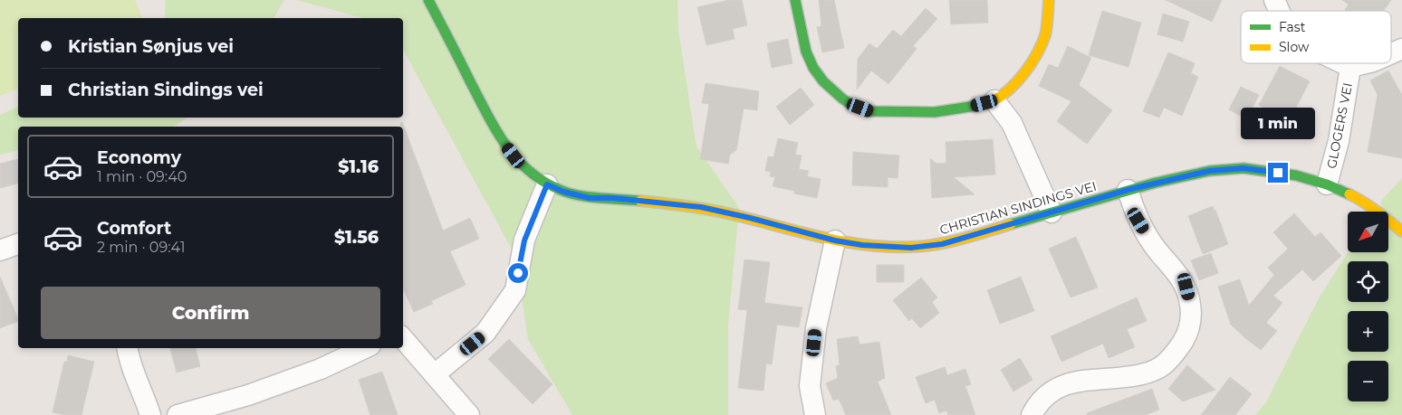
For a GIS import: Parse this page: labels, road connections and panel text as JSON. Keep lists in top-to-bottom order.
{
  "streets": {
    "street": ["GLOGERS VEI", "CHRISTIAN SINDINGS VEI"]
  },
  "crossings": [
    ["GLOGERS VEI", "CHRISTIAN SINDINGS VEI"]
  ],
  "legend": ["Fast", "Slow"],
  "north": "bottom left",
  "page": {
    "banner": ["Kristian Sønjus vei", "Christian Sindings vei"],
    "bubble": "1 min",
    "list": [
      {
        "name": "Economy",
        "note": "1 min · 09:40",
        "value": "$1.16"
      },
      {
        "name": "Comfort",
        "note": "2 min · 09:41",
        "value": "$1.56"
      }
    ],
    "map_buttons": ["+", "−"],
    "buttons": "Confirm"
  }
}
